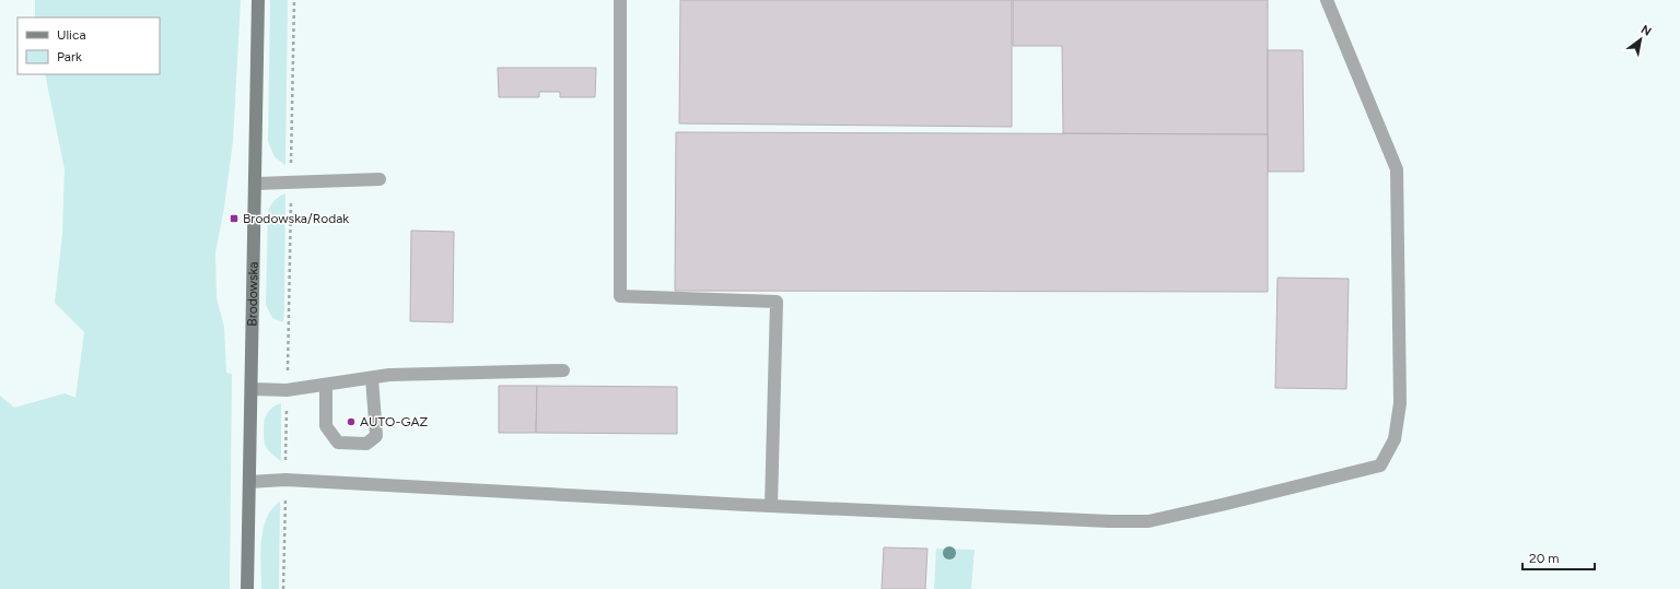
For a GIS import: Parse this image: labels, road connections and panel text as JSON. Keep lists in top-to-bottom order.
{
  "streets": {
    "street": ["Brodowska"]
  },
  "places": {
    "transit": ["Brodowska/Rodak"],
    "other": ["AUTO-GAZ"]
  },
  "legend": ["Ulica", "Park"],
  "scale_bar": "20 m",
  "north": "top right"
}
